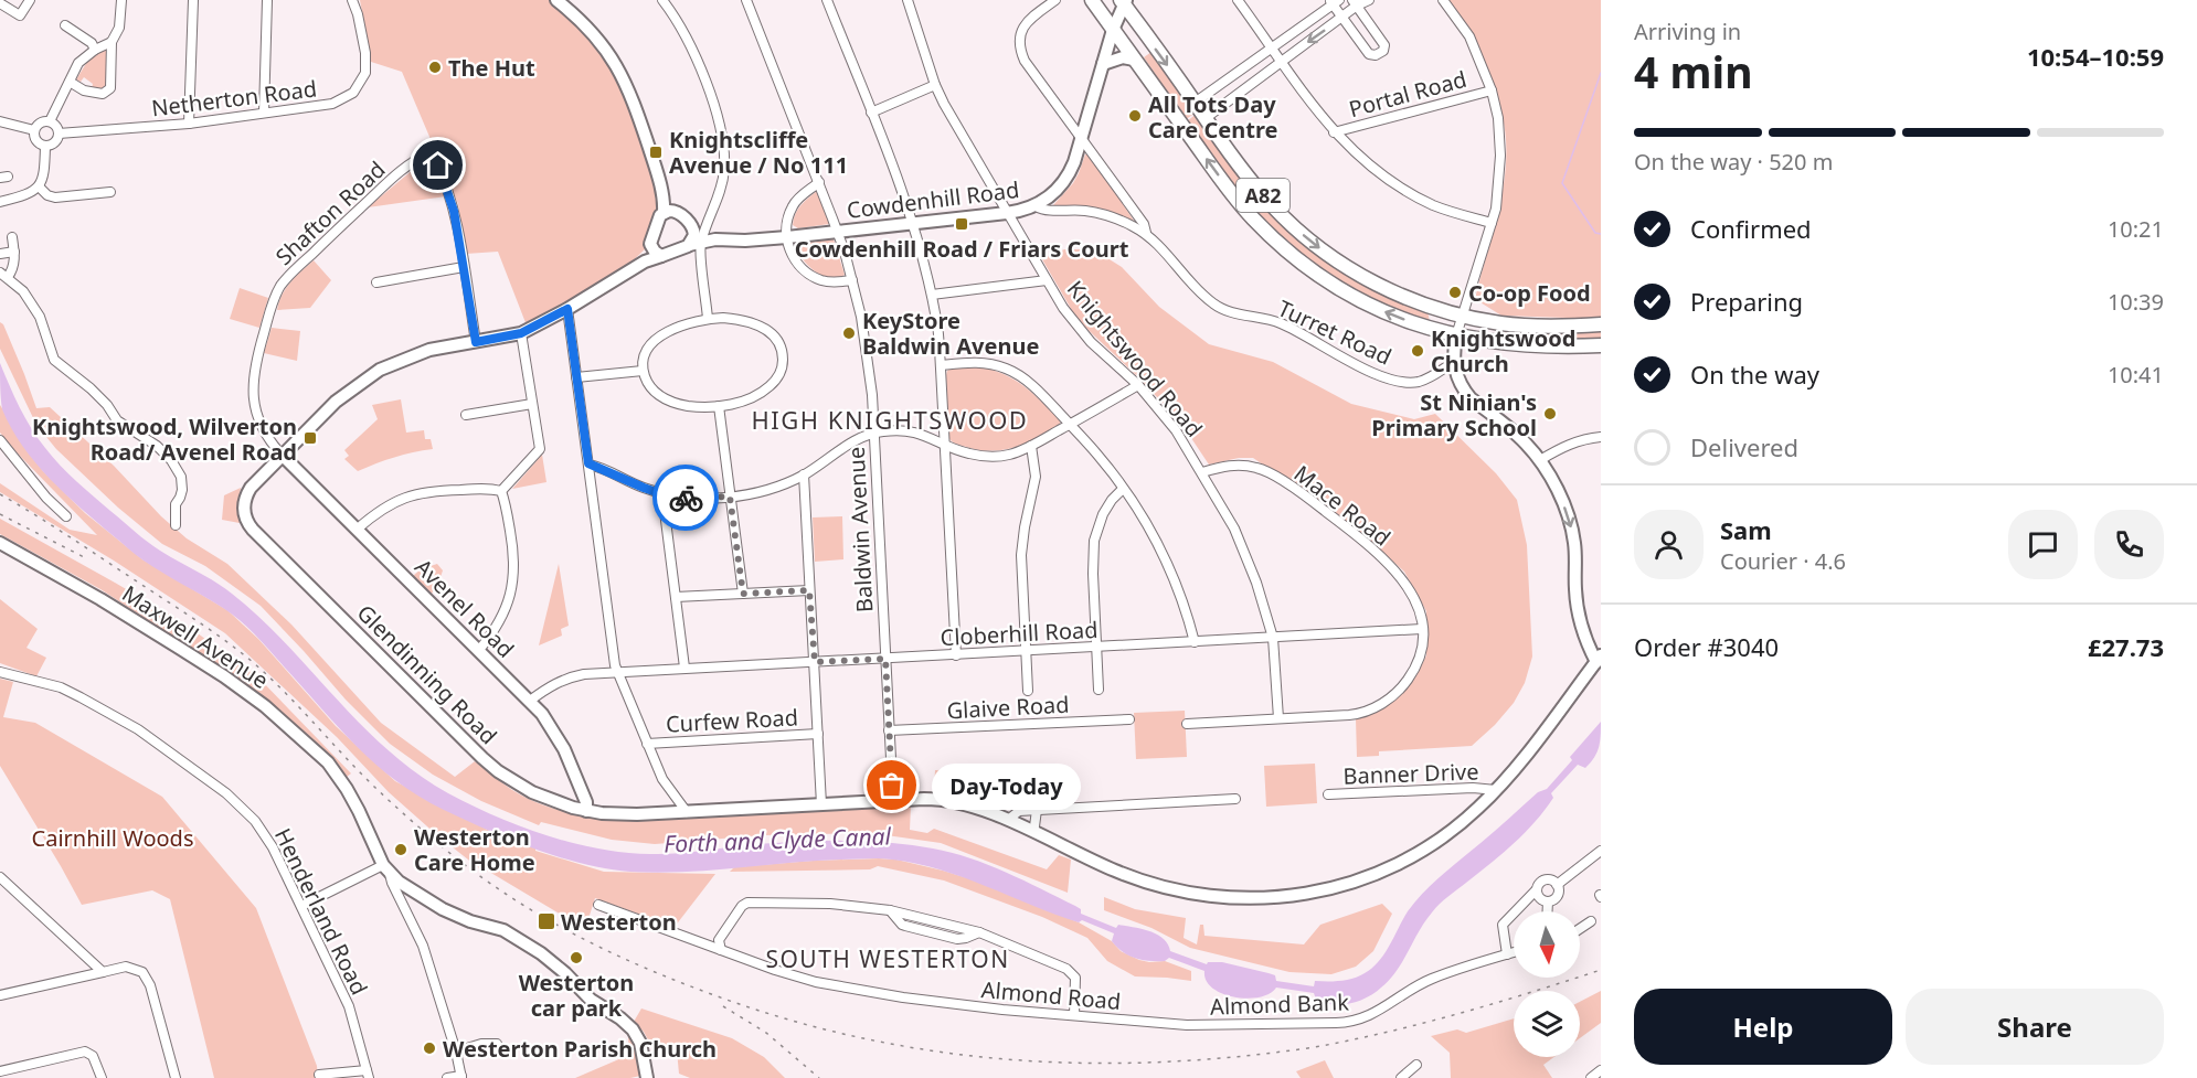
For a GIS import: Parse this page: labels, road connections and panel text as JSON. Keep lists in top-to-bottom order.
{
  "streets": {
    "main road": ["A82"],
    "street": [
      "Portal Road",
      "Netherton Road",
      "Cowdenhill Road",
      "Shafton Road",
      "Turret Road",
      "Knightswood Road",
      "Mace Road",
      "Baldwin Avenue",
      "Avenel Road",
      "Cloberhill Road",
      "Maxwell Avenue",
      "Glendinning Road",
      "Glaive Road",
      "Curfew Road",
      "Banner Drive",
      "Henderland Road",
      "Almond Road",
      "Almond Bank"
    ]
  },
  "crossings": [
    ["A82", "Cowdenhill Road"],
    ["Cowdenhill Road", "Turret Road"],
    ["Cowdenhill Road", "Knightswood Road"],
    ["Cowdenhill Road", "Baldwin Avenue"],
    ["Cowdenhill Road", "Glendinning Road"],
    ["Shafton Road", "Avenel Road"],
    ["Shafton Road", "Glendinning Road"],
    ["Knightswood Road", "Mace Road"],
    ["Knightswood Road", "Cloberhill Road"],
    ["Mace Road", "Cloberhill Road"],
    ["Baldwin Avenue", "Cloberhill Road"],
    ["Baldwin Avenue", "Glendinning Road"],
    ["Baldwin Avenue", "Glaive Road"],
    ["Avenel Road", "Cloberhill Road"],
    ["Avenel Road", "Glendinning Road"],
    ["Glendinning Road", "Banner Drive"],
    ["Almond Road", "Almond Bank"]
  ],
  "districts": ["HIGH KNIGHTSWOOD", "SOUTH WESTERTON"],
  "water": ["Forth and Clyde Canal"],
  "parks": ["Cairnhill Woods"],
  "places": {
    "other": [
      "The Hut",
      "All Tots Day Care Centre",
      "Co-op Food",
      "KeyStore Baldwin Avenue",
      "Knightswood Church",
      "St Ninian's Primary School",
      "Day-Today",
      "Westerton Care Home",
      "Westerton car park",
      "Westerton Parish Church"
    ],
    "transit": [
      "Knightscliffe Avenue / No 111",
      "Cowdenhill Road / Friars Court",
      "Knightswood, Wilverton Road/ Avenel Road",
      "Westerton"
    ]
  },
  "north": "bottom",
  "page": {
    "heading": ["4 min", "Arriving in", "10:54–10:59"],
    "panel": [
      "Sam",
      "Courier · 4.6",
      "Order #3040",
      "£27.73"
    ],
    "bar": "On the way · 520 m",
    "list": [
      ["Confirmed", "10:21"],
      ["Preparing", "10:39"],
      ["On the way", "10:41"],
      "Delivered"
    ],
    "bubble": "Day-Today",
    "buttons": ["Help", "Share"]
  }
}
